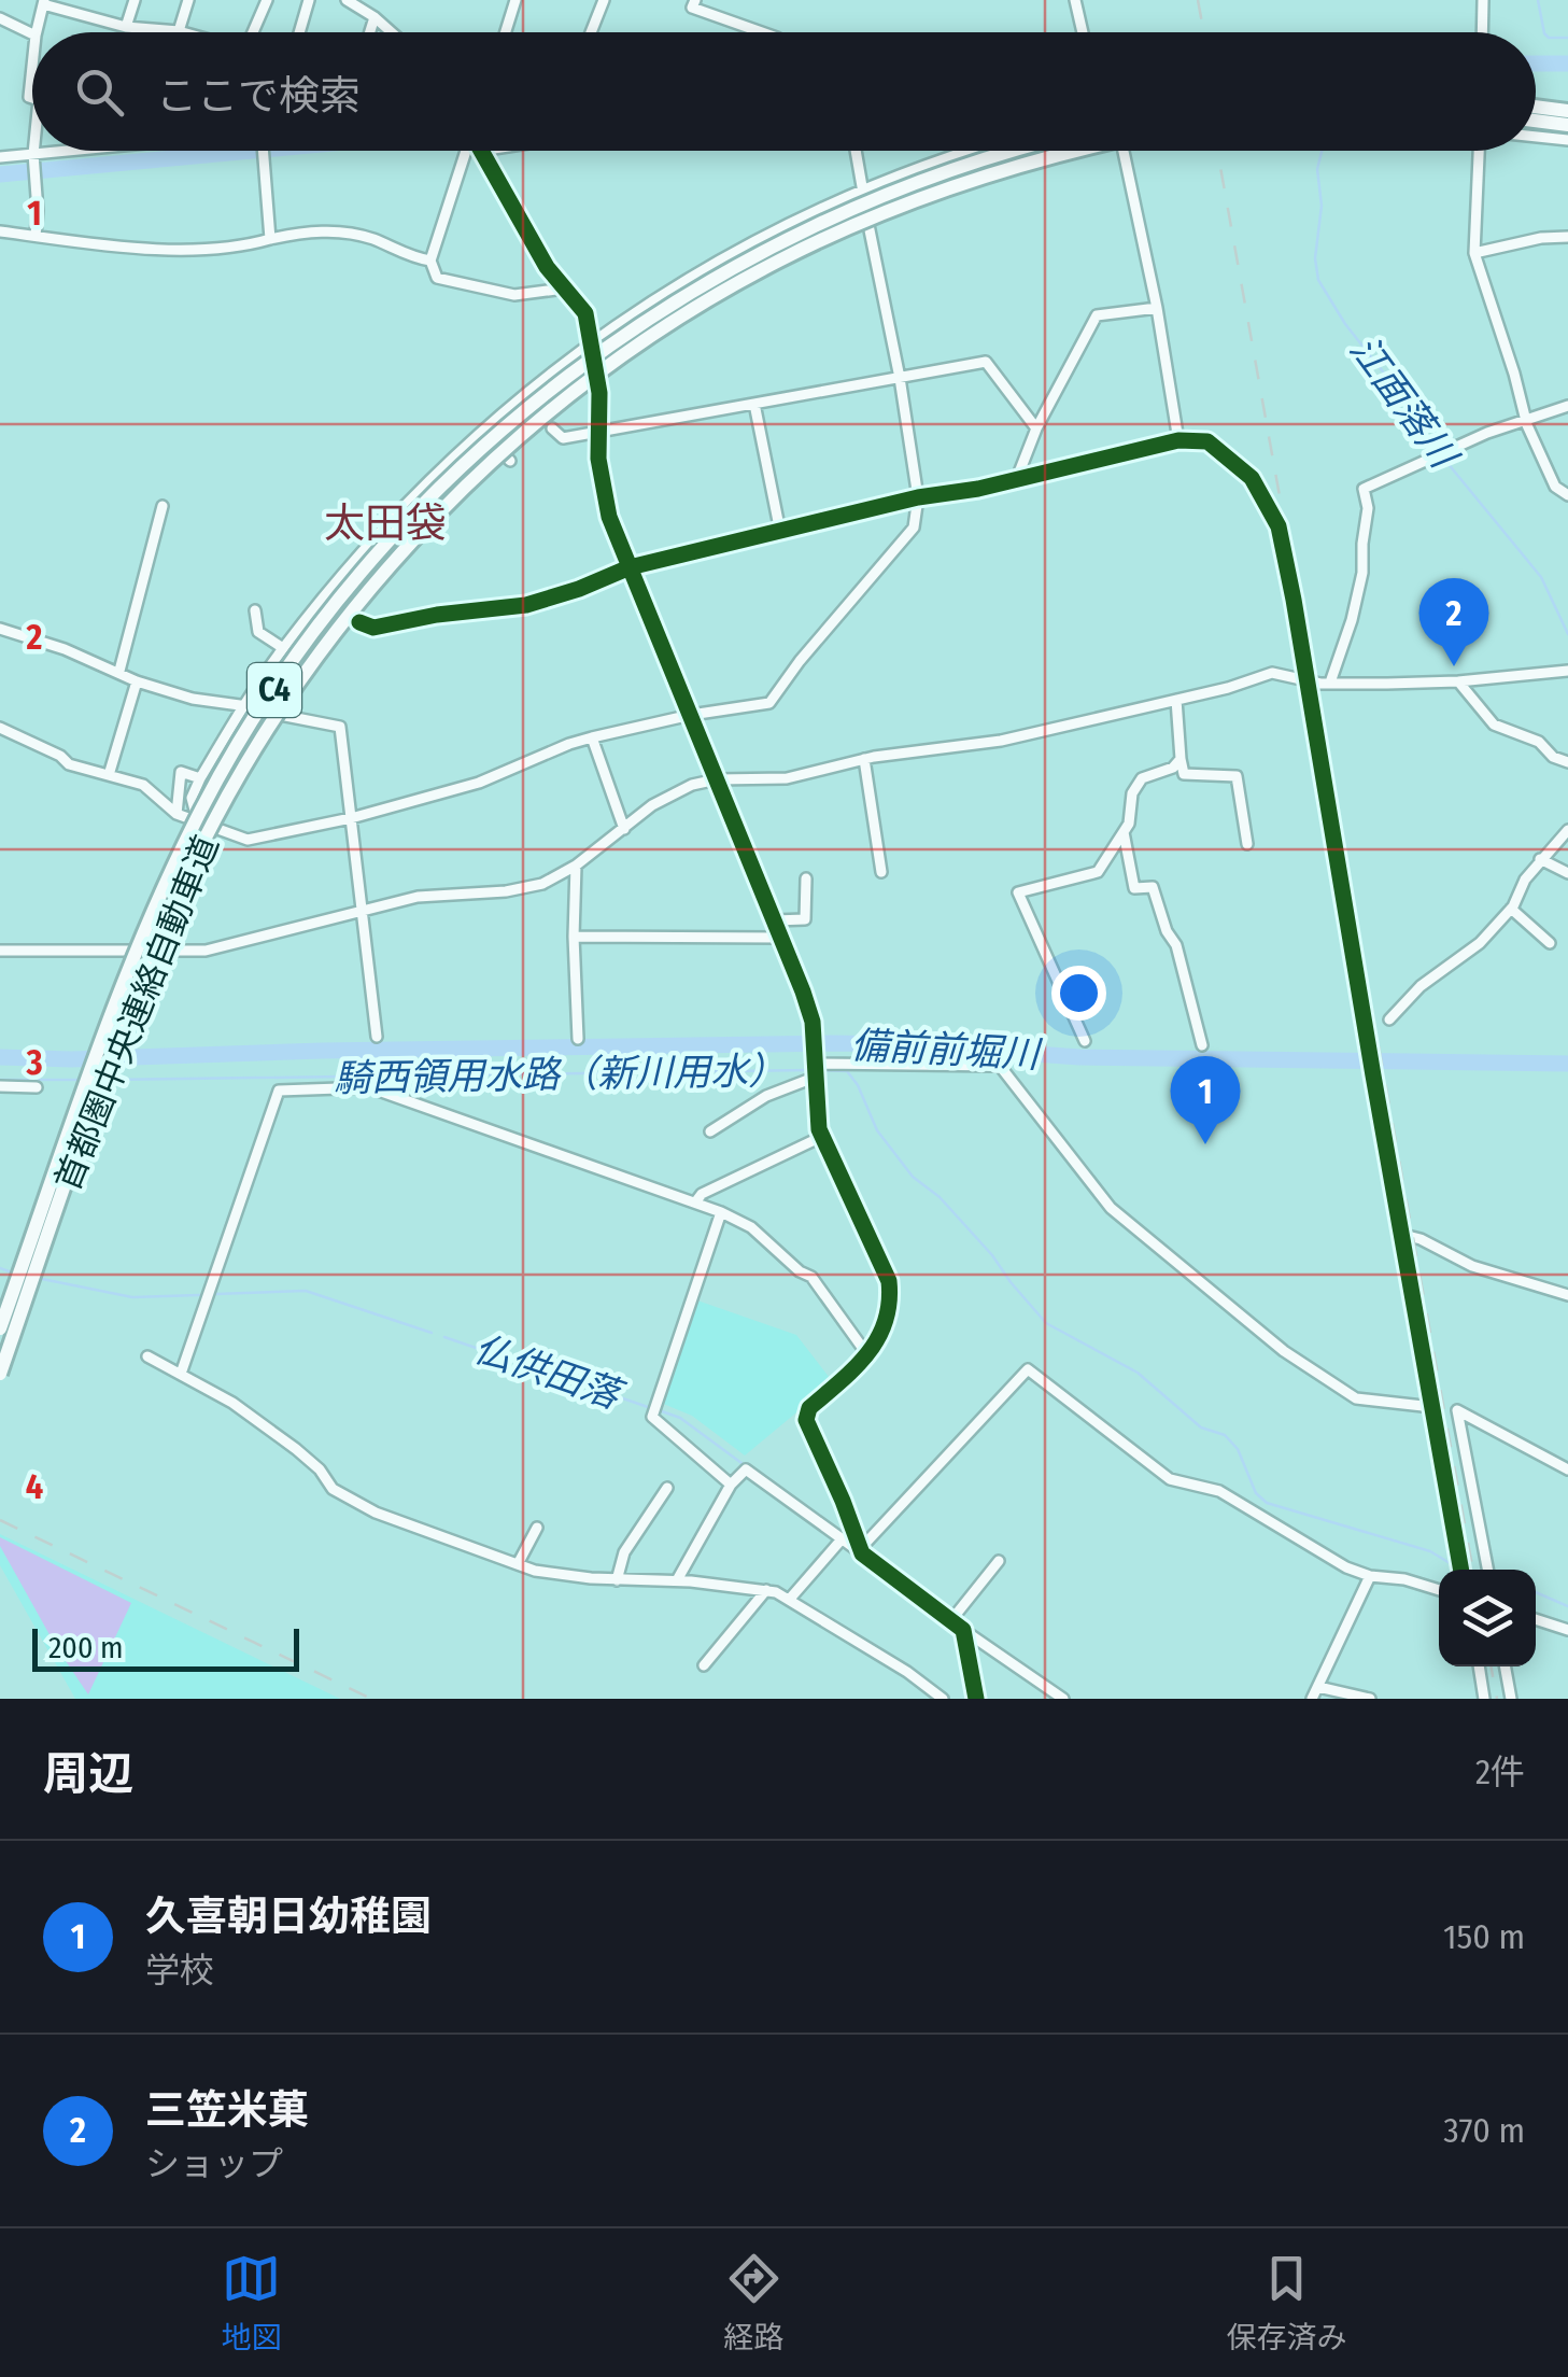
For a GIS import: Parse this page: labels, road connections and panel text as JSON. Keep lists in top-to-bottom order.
{
  "streets": {
    "highway": ["C4", "首都圏中央連絡自動車道"]
  },
  "districts": ["太田袋"],
  "water": [
    "江面落川",
    "備前前堀川",
    "騎西領用水路（新川用水）",
    "仏供田落"
  ],
  "scale_bar": "200 m",
  "page": {
    "search": "ここで検索",
    "pins": ["2", "1"],
    "scale": "200 m",
    "heading": ["周辺", "2件"],
    "list": [
      {
        "mark": "1",
        "name": "久喜朝日幼稚園",
        "note": "学校",
        "value": "150 m"
      },
      {
        "mark": "2",
        "name": "三笠米菓",
        "note": "ショップ",
        "value": "370 m"
      }
    ],
    "nav": ["地図", "経路", "保存済み"]
  },
  "grid": {
    "rows": [
      "1",
      "2",
      "3",
      "4"
    ]
  }
}
